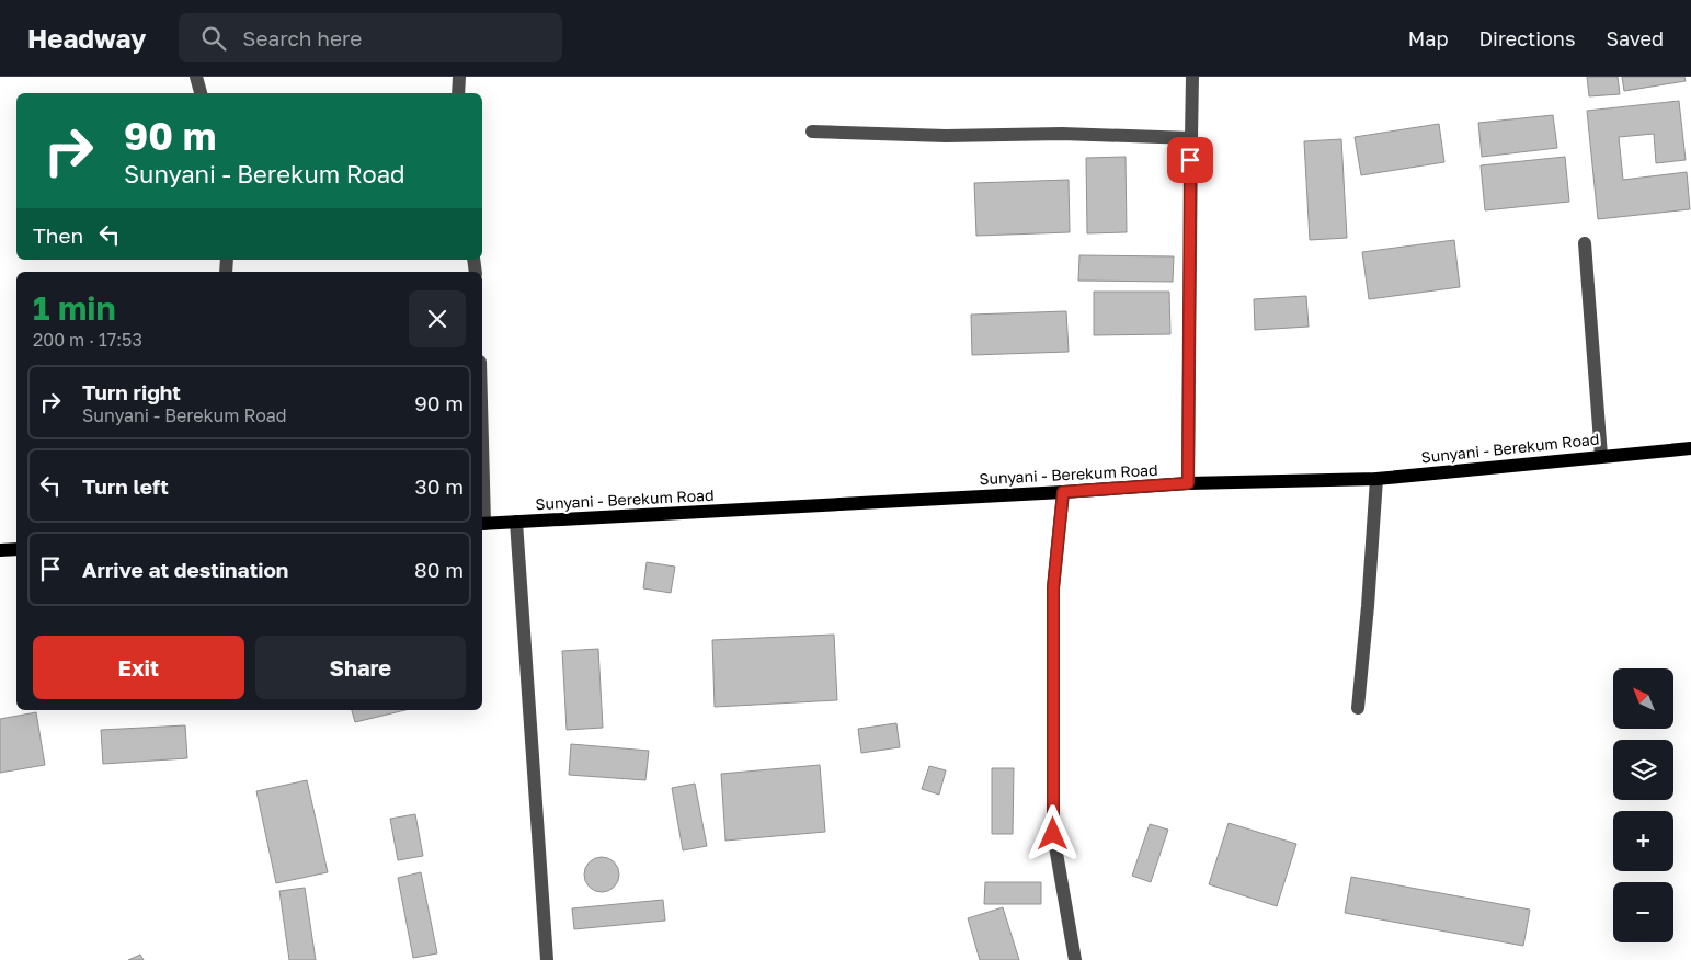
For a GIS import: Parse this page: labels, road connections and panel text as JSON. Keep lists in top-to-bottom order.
{
  "streets": {
    "main road": ["Sunyani - Berekum Road"]
  },
  "north": "top left",
  "page": {
    "header": "Headway",
    "search": "Search here",
    "nav": ["Map", "Directions", "Saved"],
    "turn": ["90 m", "Sunyani - Berekum Road"],
    "then": "Then",
    "heading": ["1 min", "200 m · 17:53"],
    "list": [
      {
        "name": "Turn right",
        "note": "Sunyani - Berekum Road",
        "value": "90 m"
      },
      {
        "name": "Turn left",
        "value": "30 m"
      },
      {
        "name": "Arrive at destination",
        "value": "80 m"
      }
    ],
    "buttons": ["Exit", "Share"],
    "map_buttons": ["+", "−"]
  }
}
